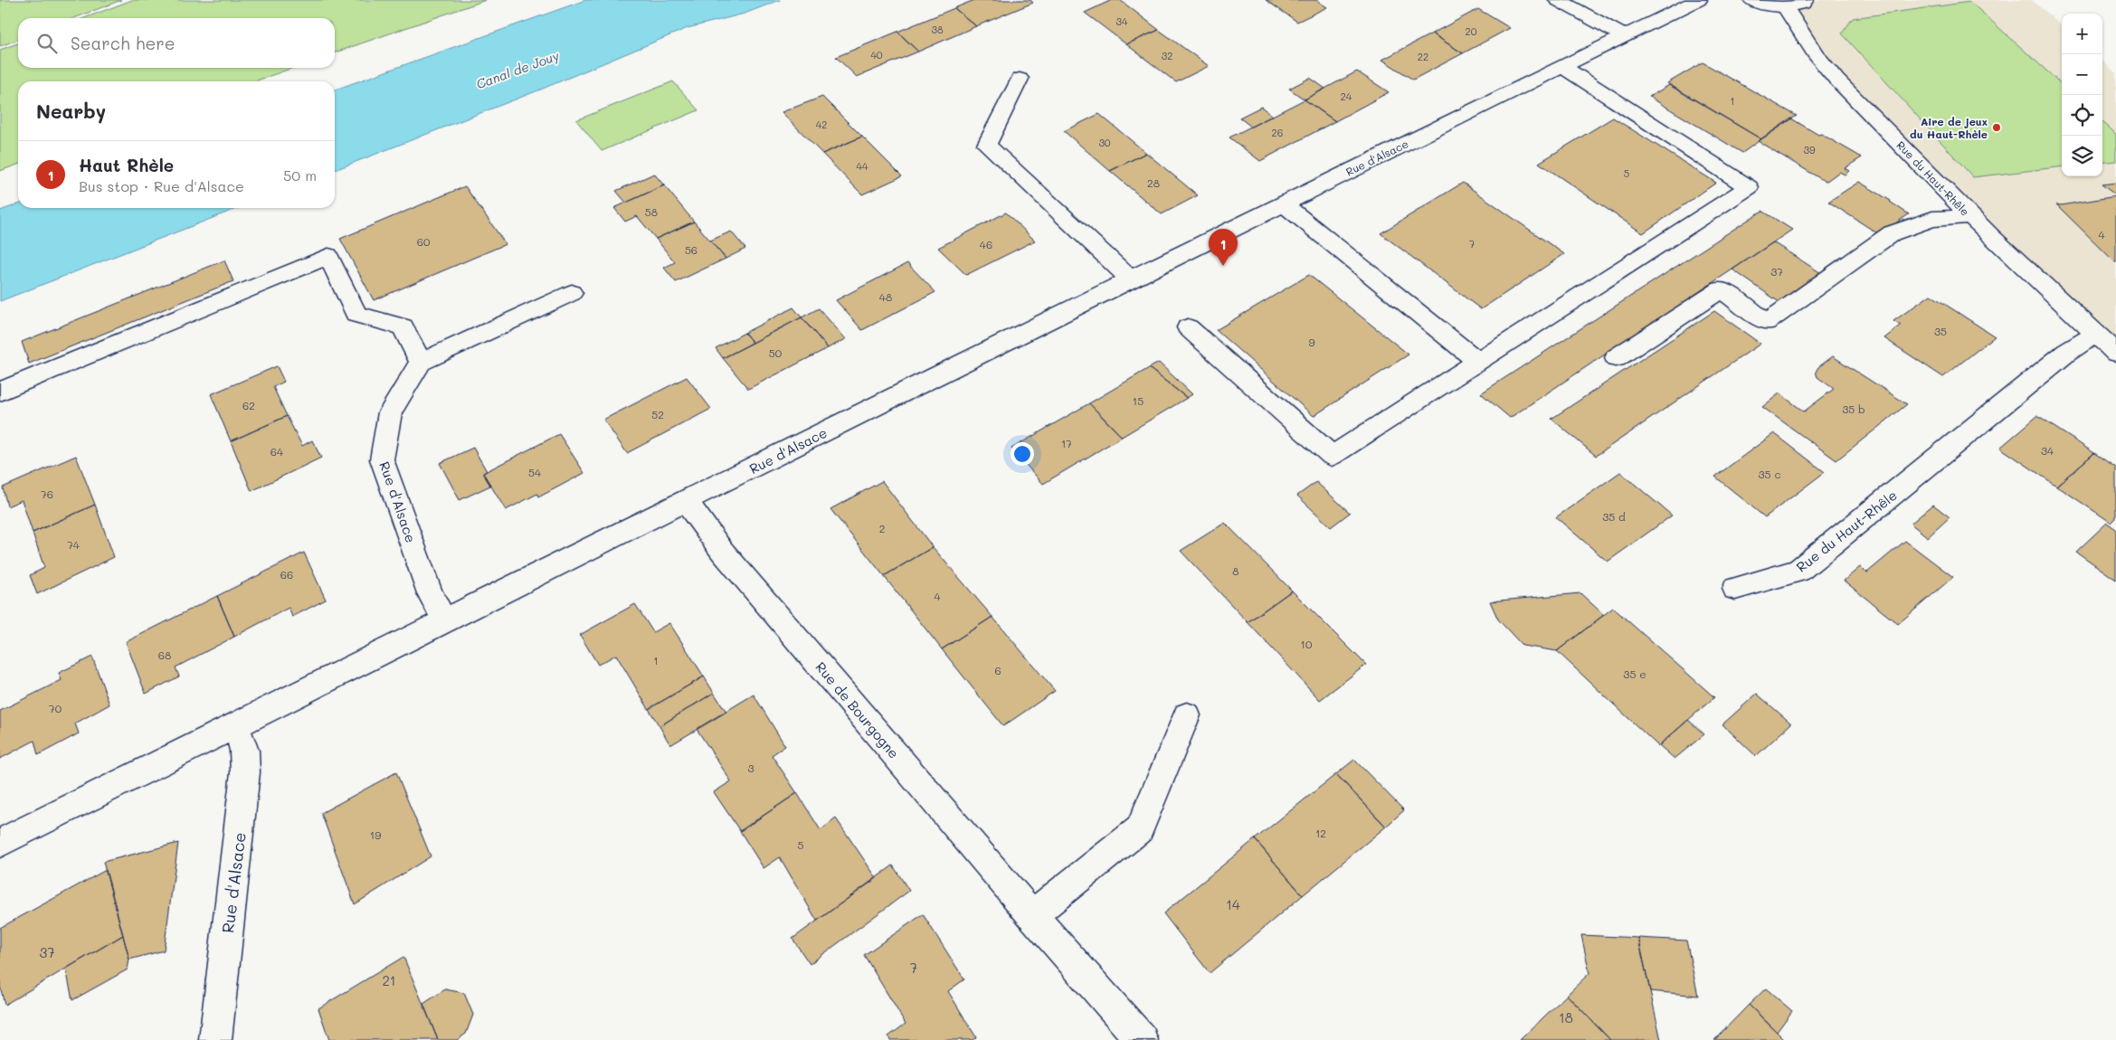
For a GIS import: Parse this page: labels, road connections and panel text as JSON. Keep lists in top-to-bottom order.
{
  "streets": {
    "street": ["Rue d'Alsace", "Rue du Haut-Rhêle", "Rue de Bourgogne"]
  },
  "crossings": [
    ["Rue d'Alsace", "Rue de Bourgogne"]
  ],
  "water": ["Canal de Jouy"],
  "places": ["Aire de jeux du Haut-Rhèle"],
  "house_numbers": [
    "34",
    "38",
    "20",
    "40",
    "32",
    "22",
    "24",
    "1",
    "42",
    "26",
    "30",
    "39",
    "44",
    "5",
    "28",
    "58",
    "4",
    "60",
    "7",
    "46",
    "56",
    "37",
    "48",
    "35",
    "9",
    "50",
    "15",
    "62",
    "35 b",
    "52",
    "17",
    "34",
    "64",
    "54",
    "35 c",
    "76",
    "35 d",
    "2",
    "74",
    "8",
    "66",
    "4",
    "10",
    "68",
    "1",
    "6",
    "35 e",
    "70",
    "3",
    "12",
    "19",
    "5",
    "14",
    "37",
    "7",
    "21",
    "18"
  ],
  "page": {
    "map_buttons": ["+", "−"],
    "search": "Search here",
    "heading": "Nearby",
    "list": [
      {
        "mark": "1",
        "name": "Haut Rhèle",
        "note": "Bus stop · Rue d'Alsace",
        "value": "50 m"
      }
    ],
    "pins": "1"
  }
}
